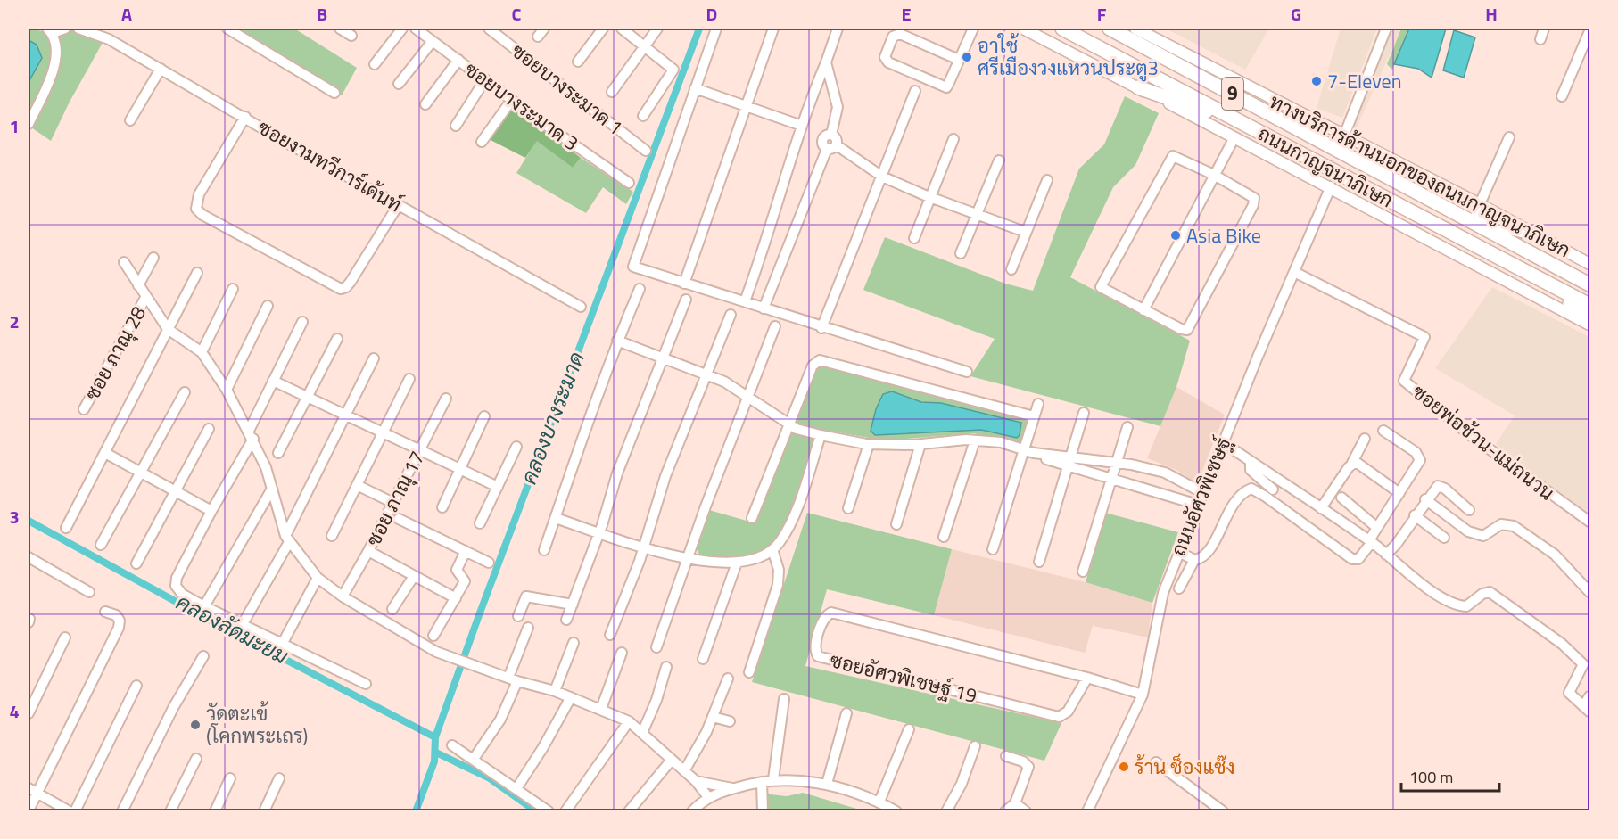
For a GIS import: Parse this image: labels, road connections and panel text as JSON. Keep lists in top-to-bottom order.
{
  "streets": {
    "highway": ["9", "ถนนกาญจนาภิเษก"],
    "main road": ["ทางบริการด้านนอกของถนนกาญจนาภิเษก"],
    "street": [
      "ซอยบางระมาด 1",
      "ซอยบางระมาด 3",
      "ซอยงามทวีการ์เด้นท์",
      "ซอย ภาณุ 28",
      "ซอยพ่อช้วน-แม่ถนวน",
      "ถนนอัศวพิเชษฐ์",
      "ซอย ภาณุ 17",
      "ซอยอัศวพิเชษฐ์ 19"
    ]
  },
  "crossings": [
    ["ซอยพ่อช้วน-แม่ถนวน", "ถนนอัศวพิเชษฐ์"],
    ["ถนนอัศวพิเชษฐ์", "ซอยอัศวพิเชษฐ์ 19"]
  ],
  "water": ["คลองบางระมาด", "คลองลัดมะยม"],
  "places": [
    "อาใช้ ศรีเมืองวงแหวนประตู3",
    "7-Eleven",
    "Asia Bike",
    "วัดตะเข้ (โคกพระเถร)",
    "ร้าน ช็องแช๊ง"
  ],
  "scale_bar": "100 m",
  "grid": {
    "columns": [
      "A",
      "B",
      "C",
      "D",
      "E",
      "F",
      "G",
      "H"
    ],
    "rows": [
      "1",
      "2",
      "3",
      "4"
    ]
  }
}
